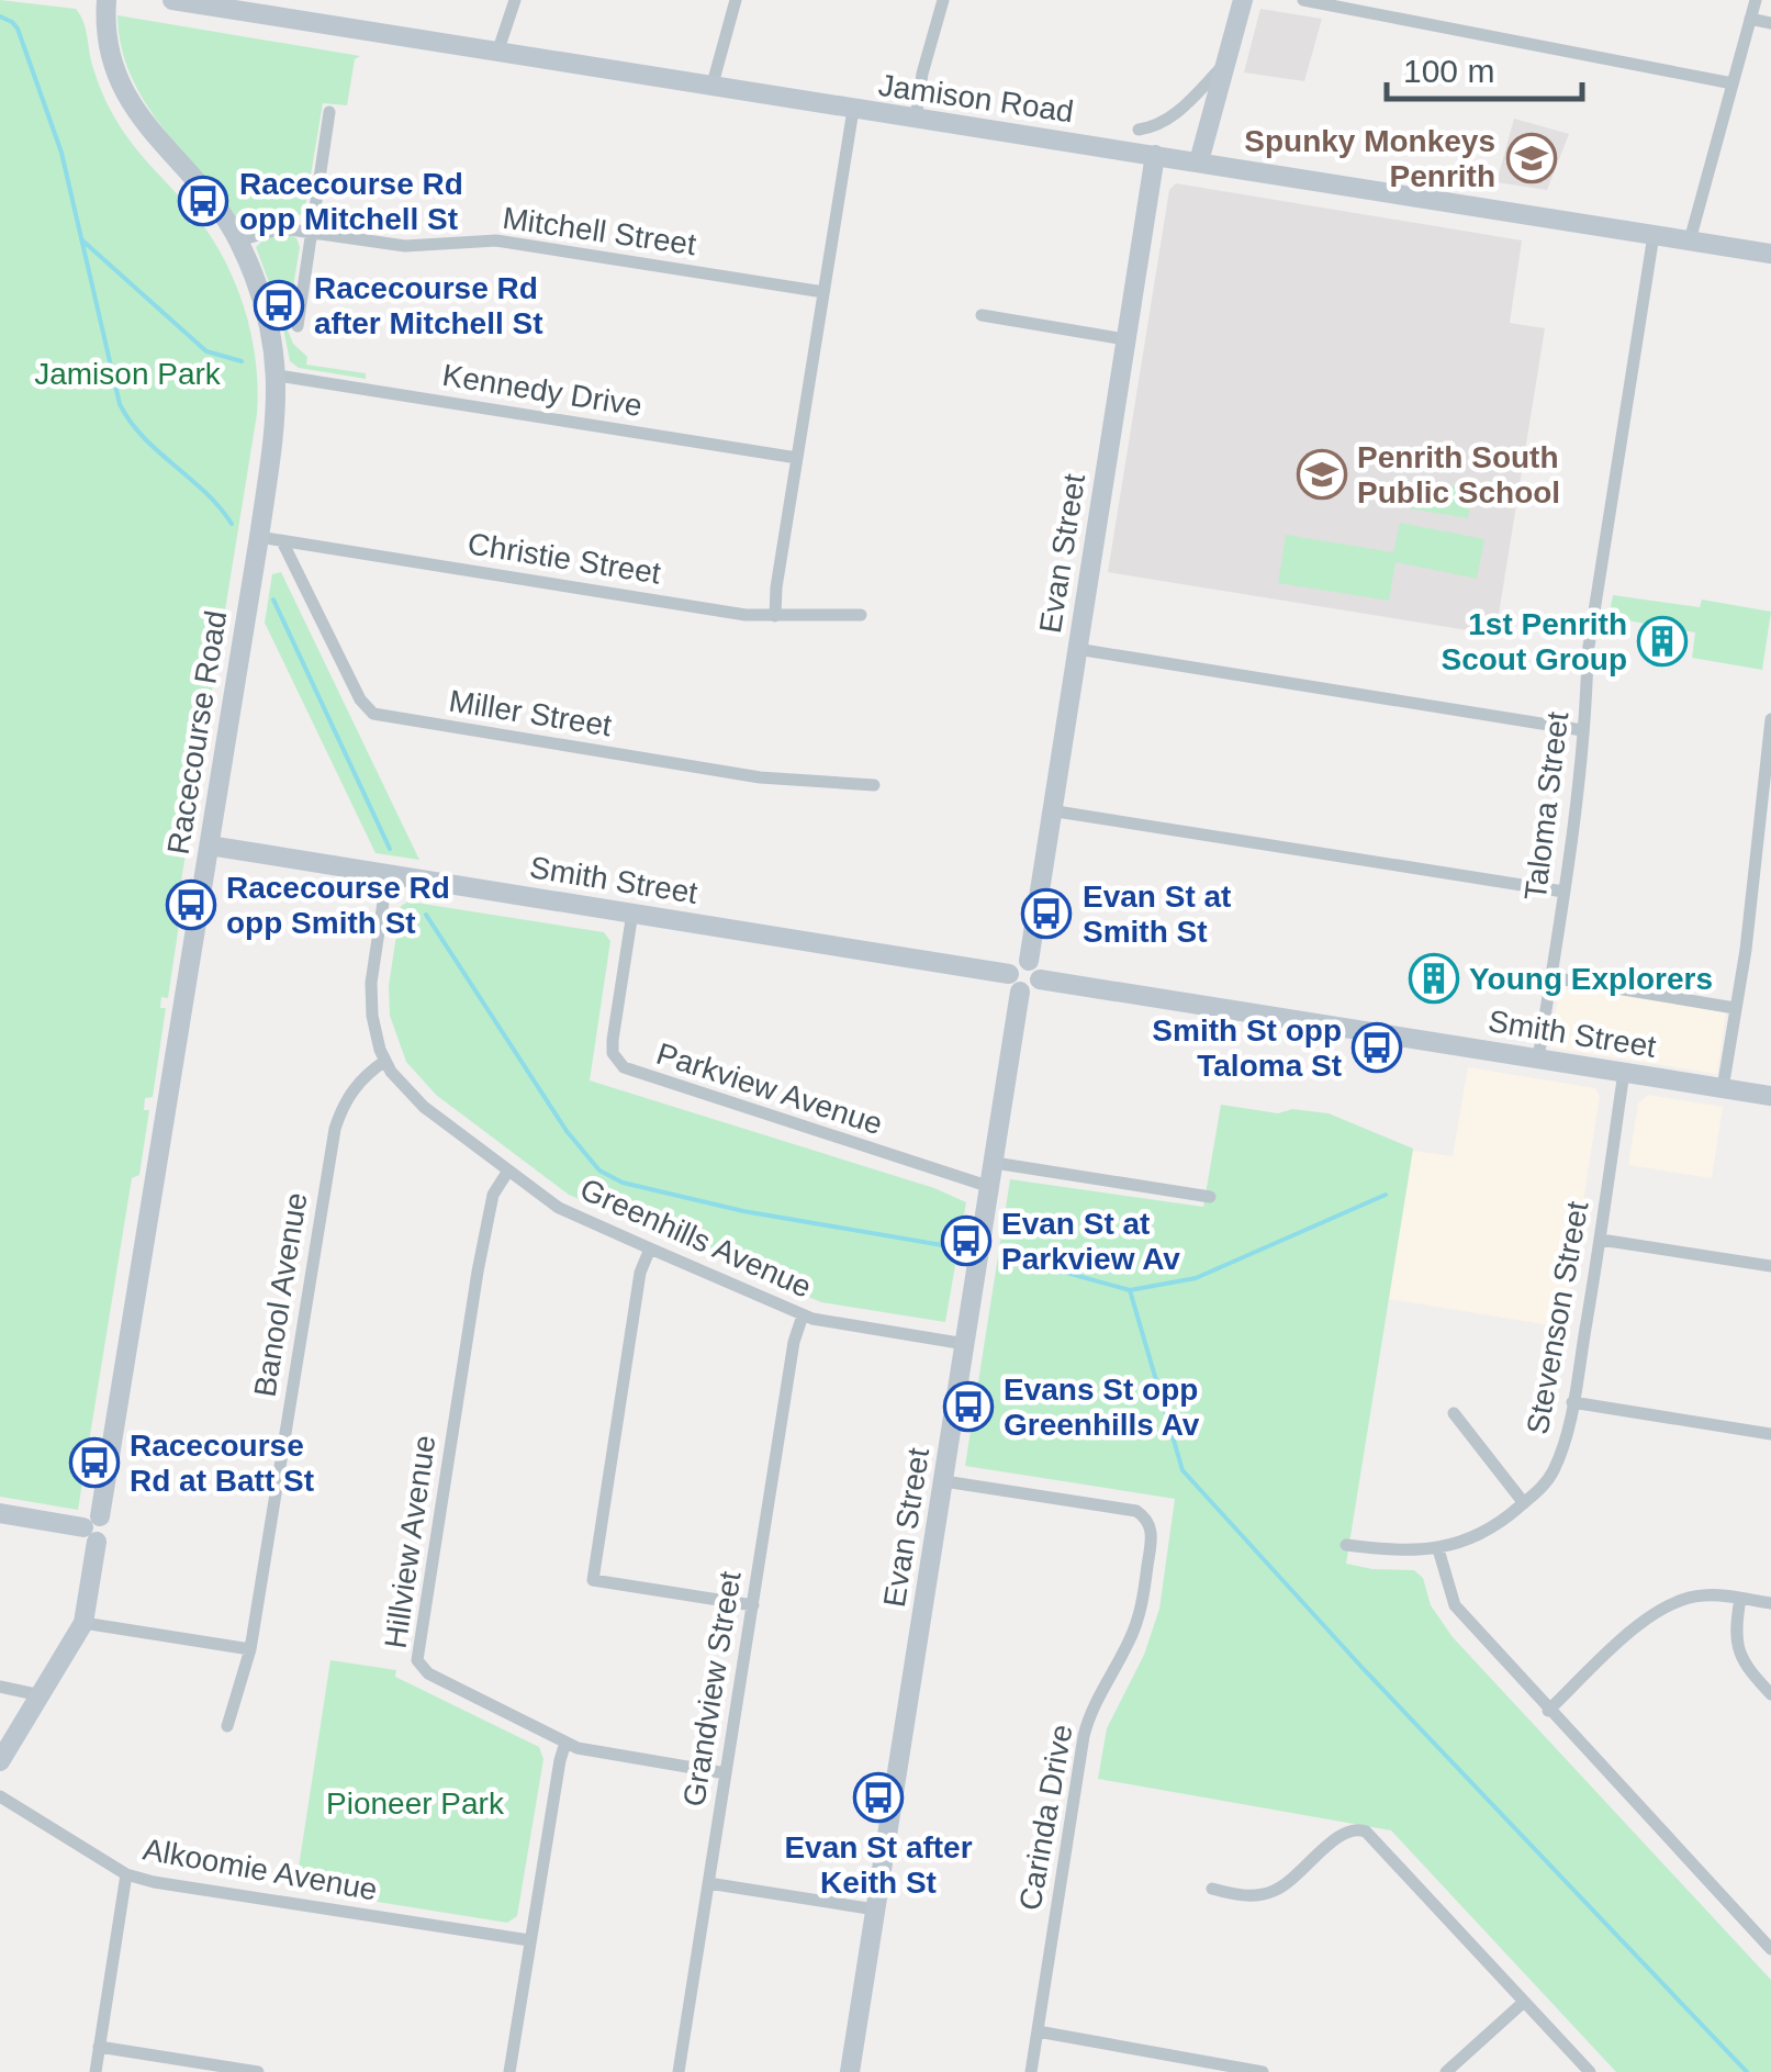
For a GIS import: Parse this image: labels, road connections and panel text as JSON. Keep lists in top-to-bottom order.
{
  "streets": {
    "street": [
      "Jamison Road",
      "Mitchell Street",
      "Kennedy Drive",
      "Evan Street",
      "Christie Street",
      "Miller Street",
      "Racecourse Road",
      "Taloma Street",
      "Smith Street",
      "Parkview Avenue",
      "Greenhills Avenue",
      "Banool Avenue",
      "Stevenson Street",
      "Hillview Avenue",
      "Grandview Street",
      "Carinda Drive",
      "Alkoomie Avenue"
    ]
  },
  "crossings": [
    ["Jamison Road", "Evan Street"],
    ["Jamison Road", "Taloma Street"],
    ["Mitchell Street", "Racecourse Road"],
    ["Kennedy Drive", "Racecourse Road"],
    ["Evan Street", "Smith Street"],
    ["Evan Street", "Parkview Avenue"],
    ["Evan Street", "Greenhills Avenue"],
    ["Evan Street", "Carinda Drive"],
    ["Christie Street", "Miller Street"],
    ["Christie Street", "Racecourse Road"],
    ["Racecourse Road", "Smith Street"],
    ["Taloma Street", "Smith Street"],
    ["Smith Street", "Parkview Avenue"],
    ["Smith Street", "Greenhills Avenue"],
    ["Smith Street", "Stevenson Street"],
    ["Greenhills Avenue", "Banool Avenue"],
    ["Greenhills Avenue", "Hillview Avenue"],
    ["Greenhills Avenue", "Grandview Street"],
    ["Hillview Avenue", "Grandview Street"]
  ],
  "parks": ["Jamison Park", "Pioneer Park"],
  "places": {
    "school or university": ["Spunky Monkeys Penrith", "Penrith South Public School"],
    "bus stop": [
      "Racecourse Rd opp Mitchell St",
      "Racecourse Rd after Mitchell St",
      "Racecourse Rd opp Smith St",
      "Evan St at Smith St",
      "Smith St opp Taloma St",
      "Evan St at Parkview Av",
      "Evans St opp Greenhills Av",
      "Racecourse Rd at Batt St",
      "Evan St after Keith St"
    ],
    "building": ["1st Penrith Scout Group", "Young Explorers"]
  },
  "scale_bar": "100 m"
}
